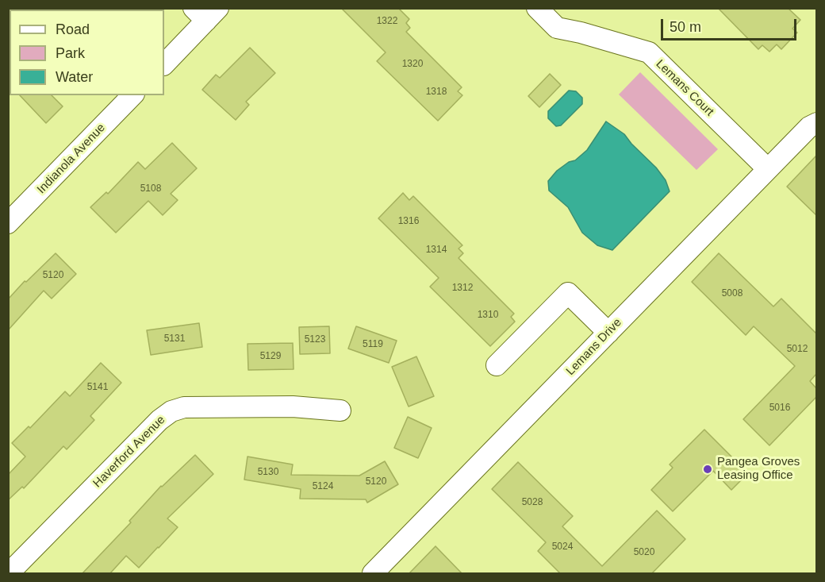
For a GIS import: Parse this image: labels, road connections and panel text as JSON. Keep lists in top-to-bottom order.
{
  "streets": {
    "street": [
      "Lemans Court",
      "Indianola Avenue",
      "Lemans Drive",
      "Haverford Avenue"
    ]
  },
  "crossings": [
    ["Lemans Court", "Lemans Drive"]
  ],
  "places": ["Pangea Groves Leasing Office"],
  "house_numbers": [
    "1322",
    "1320",
    "1318",
    "5108",
    "1316",
    "1314",
    "5120",
    "1312",
    "5008",
    "1310",
    "5131",
    "5123",
    "5119",
    "5012",
    "5129",
    "5141",
    "5016",
    "5130",
    "5120",
    "5124",
    "5028",
    "5024",
    "5020"
  ],
  "legend": ["Road", "Park", "Water"],
  "scale_bar": "50 m"
}
